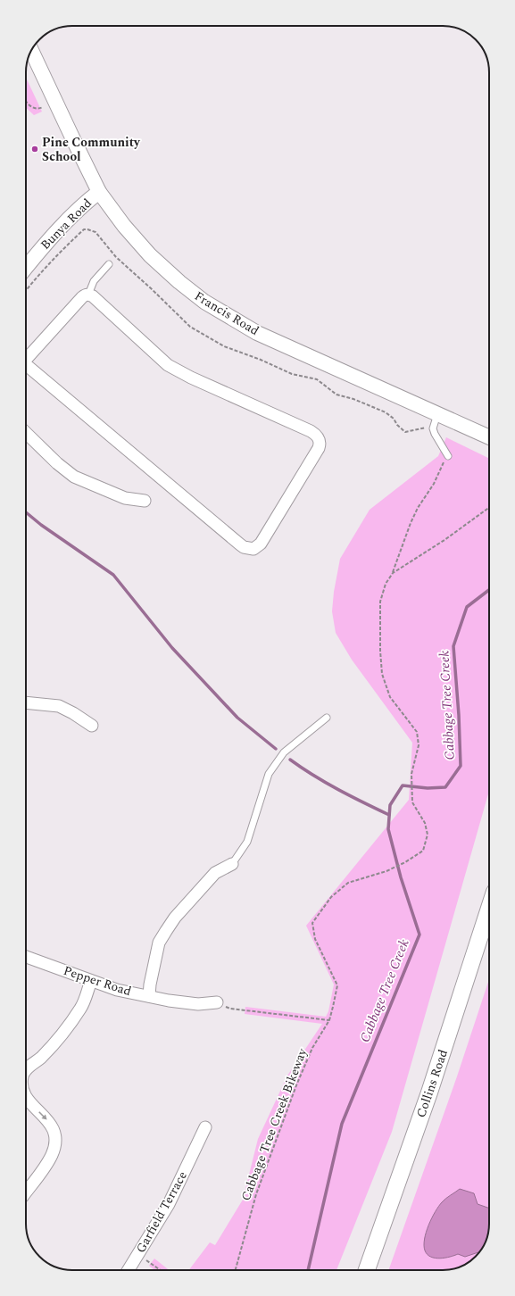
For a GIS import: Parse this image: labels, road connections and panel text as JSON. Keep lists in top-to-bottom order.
{
  "streets": {
    "main road": ["Collins Road"],
    "street": [
      "Bunya Road",
      "Francis Road",
      "Pepper Road",
      "Garfield Terrace"
    ],
    "path": ["Cabbage Tree Creek Bikeway"]
  },
  "crossings": [
    ["Bunya Road", "Francis Road"]
  ],
  "water": ["Cabbage Tree Creek"],
  "places": ["Pine Community School"]
}
